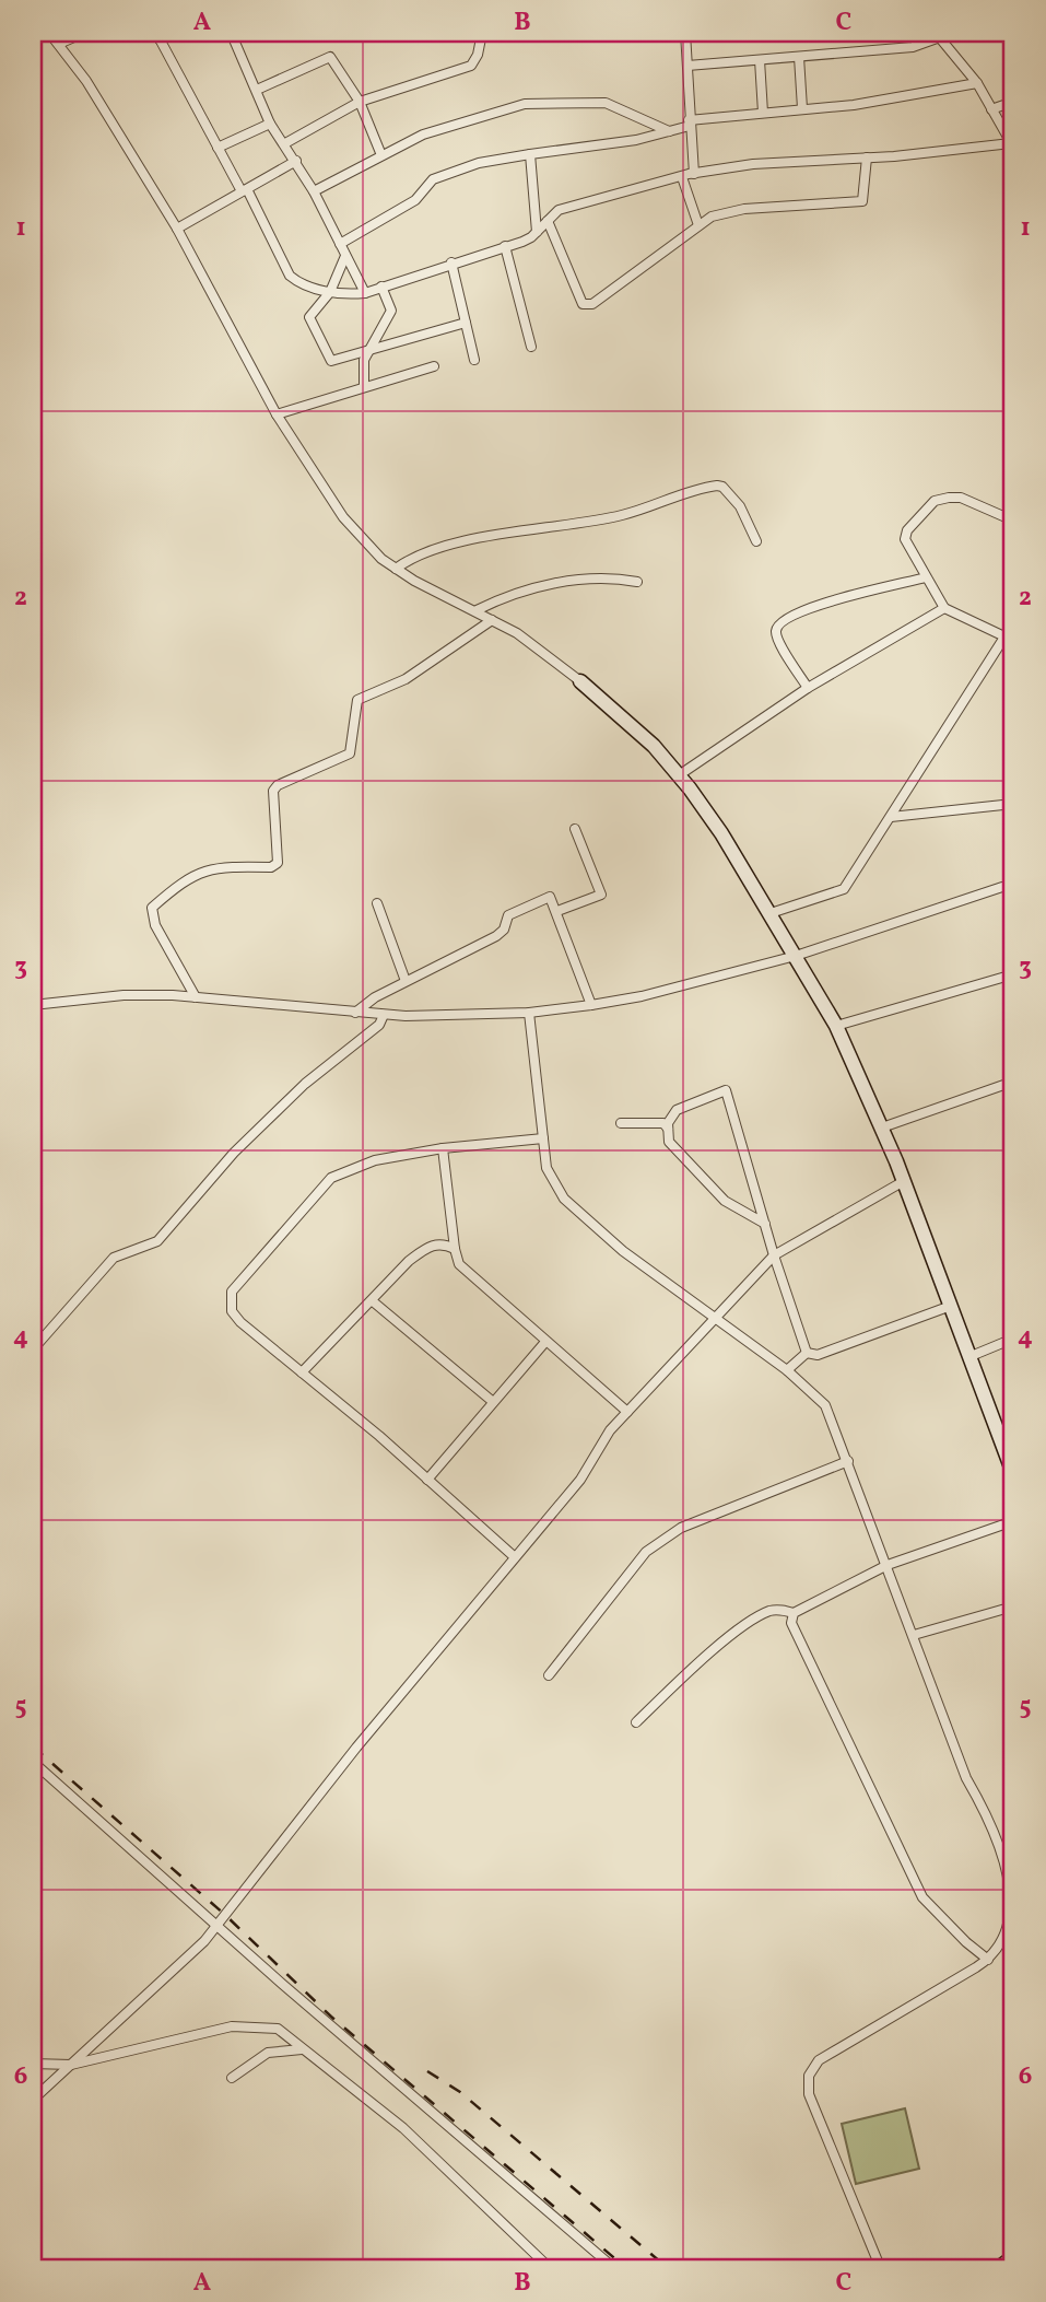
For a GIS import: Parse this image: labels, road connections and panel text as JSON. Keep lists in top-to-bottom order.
{
  "grid": {
    "columns": ["A", "B", "C"],
    "rows": [
      "1",
      "2",
      "3",
      "4",
      "5",
      "6"
    ]
  }
}
